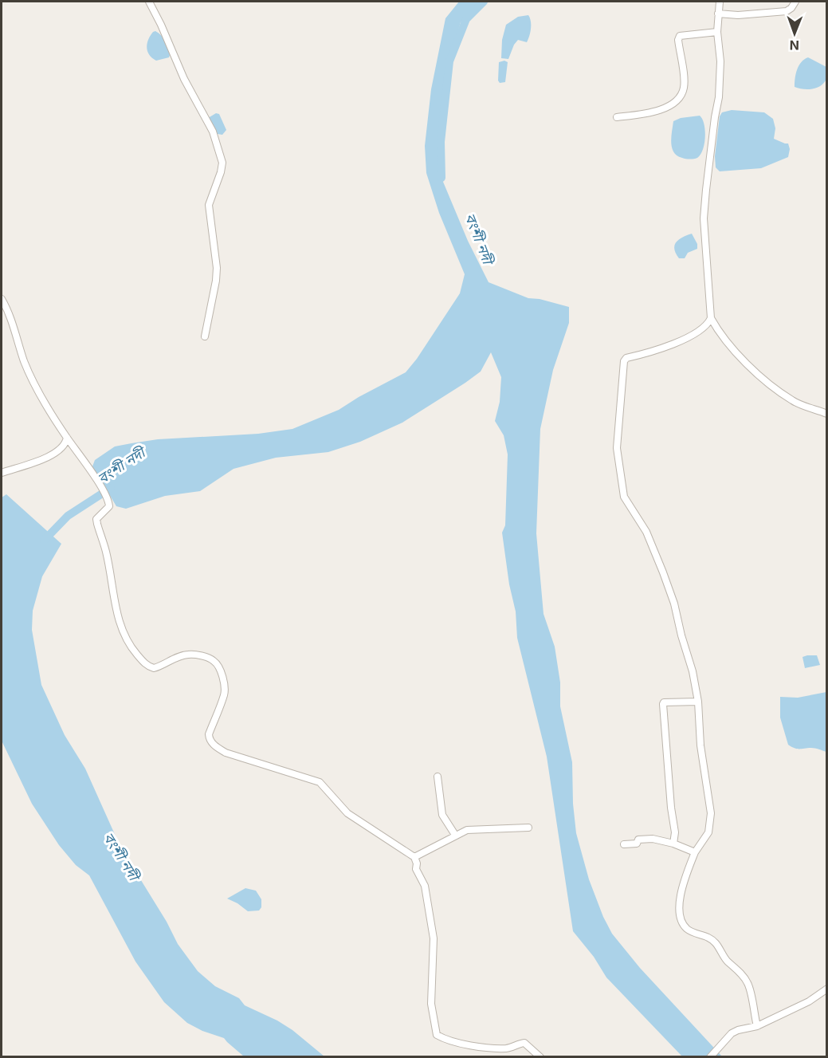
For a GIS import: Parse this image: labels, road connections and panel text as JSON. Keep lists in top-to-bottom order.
{
  "water": ["বংশী নদী"],
  "north": "bottom"
}
